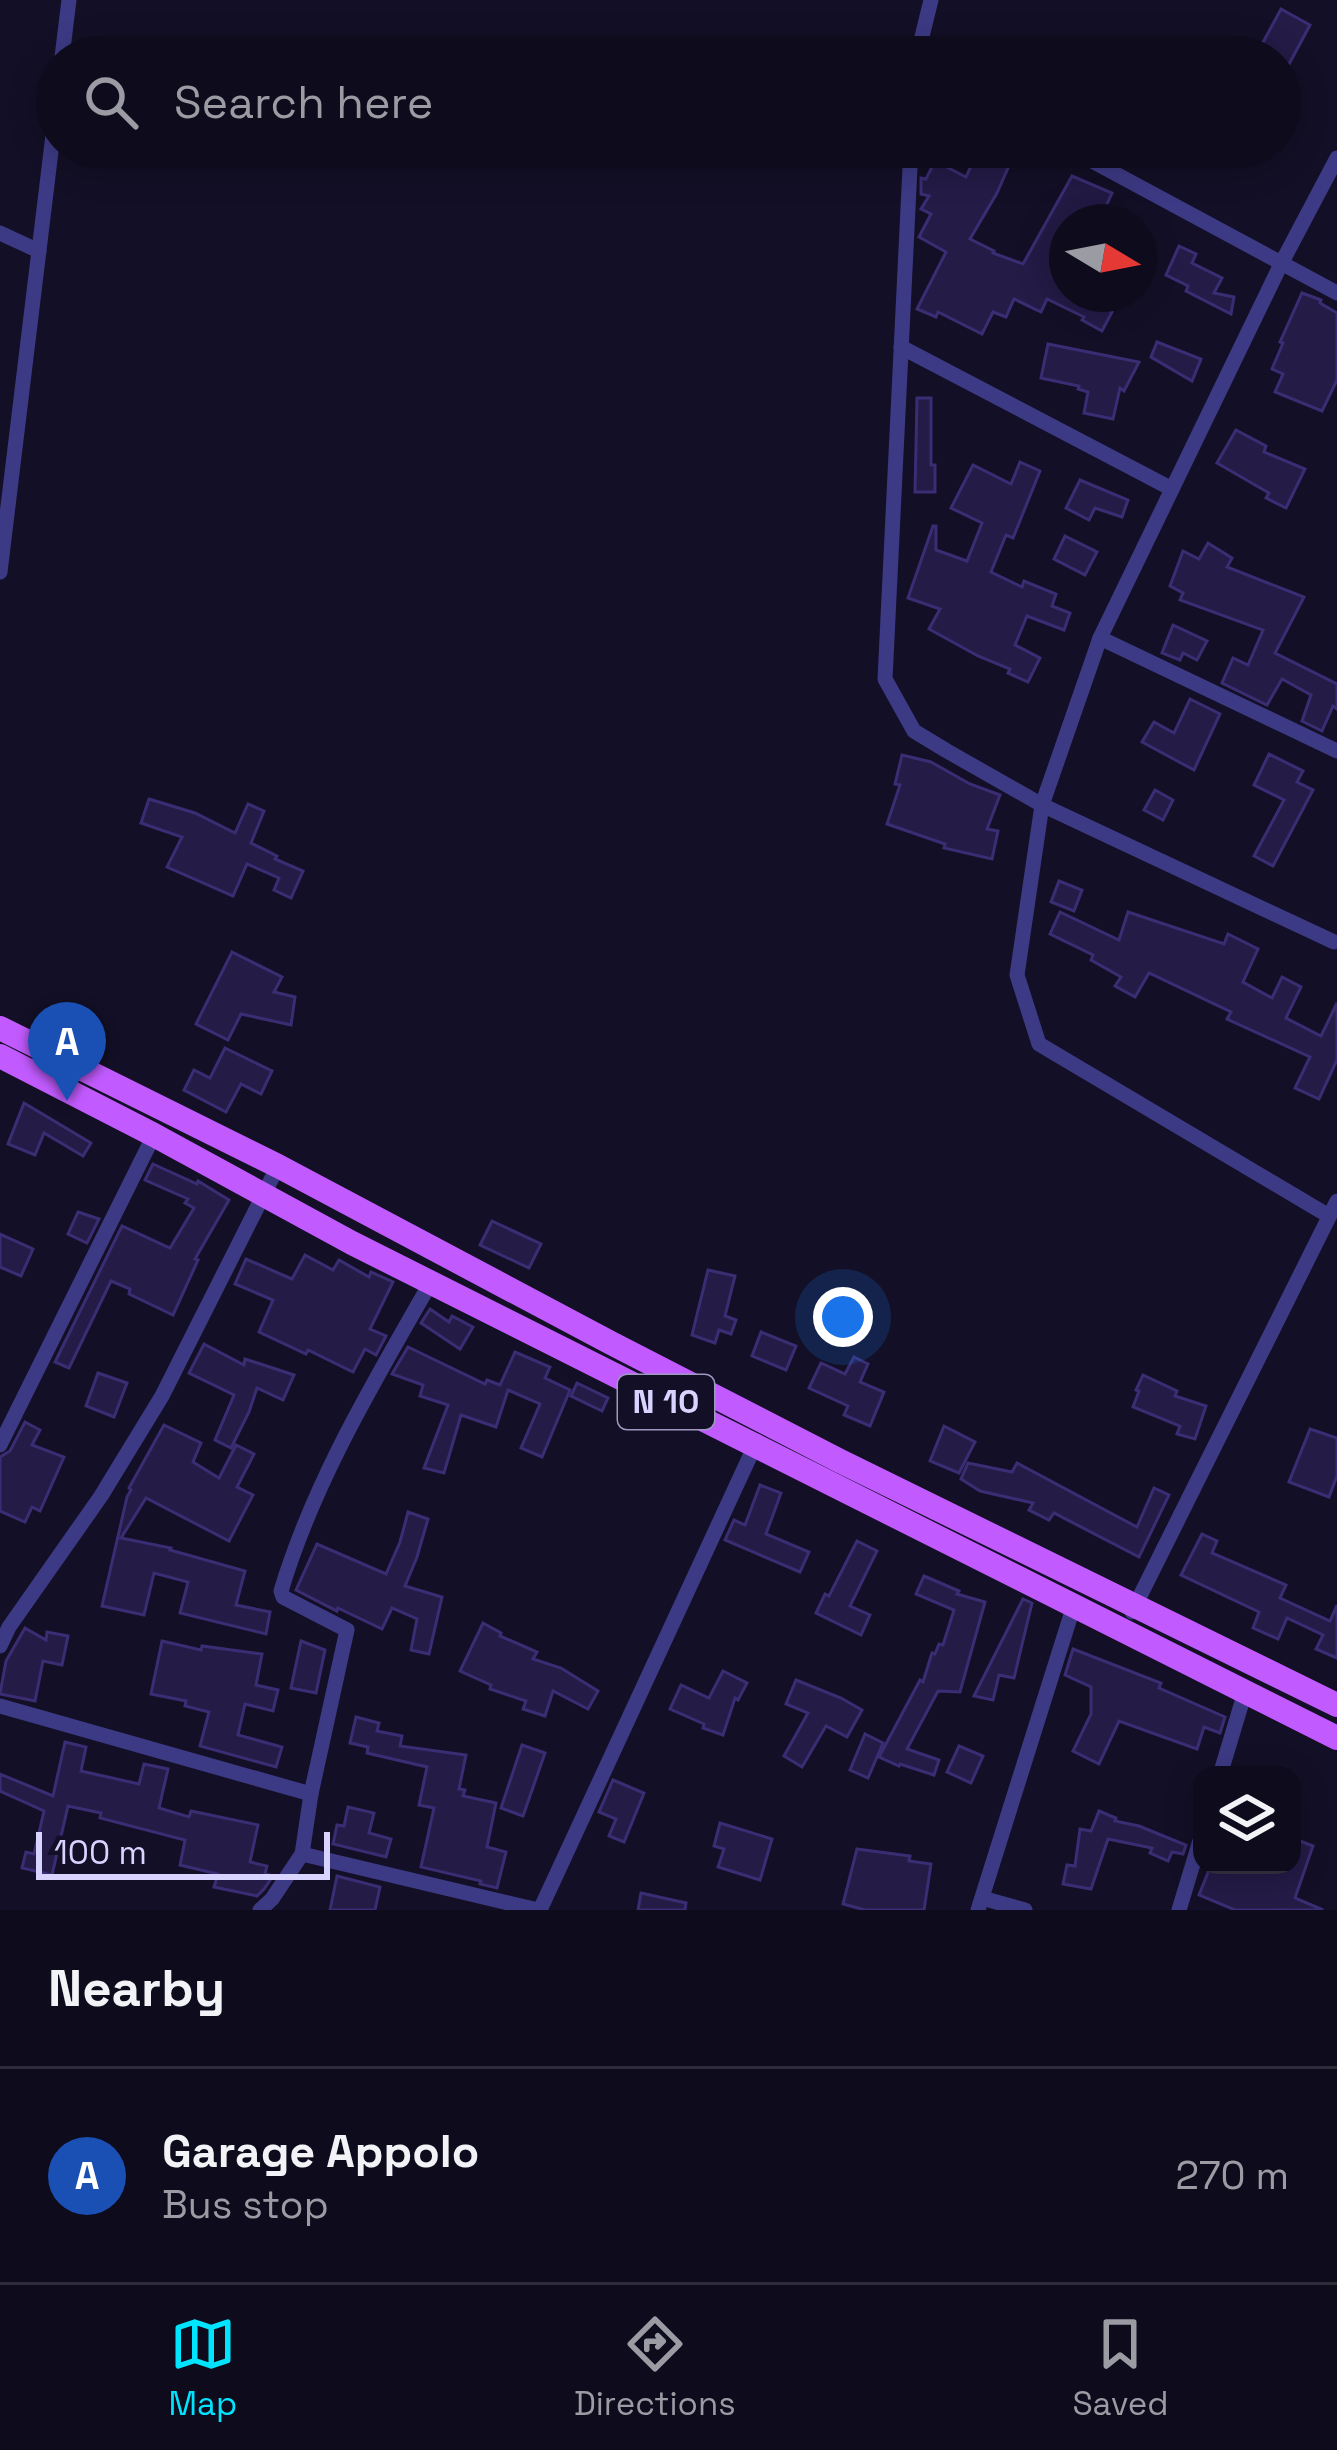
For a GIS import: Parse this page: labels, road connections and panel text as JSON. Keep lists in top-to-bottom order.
{
  "streets": {
    "main road": ["N 10"]
  },
  "scale_bar": "100 m",
  "north": "right",
  "page": {
    "search": "Search here",
    "pins": "A",
    "scale": "100 m",
    "heading": "Nearby",
    "list": [
      {
        "mark": "A",
        "name": "Garage Appolo",
        "note": "Bus stop",
        "value": "270 m"
      }
    ],
    "nav": ["Map", "Directions", "Saved"]
  }
}
